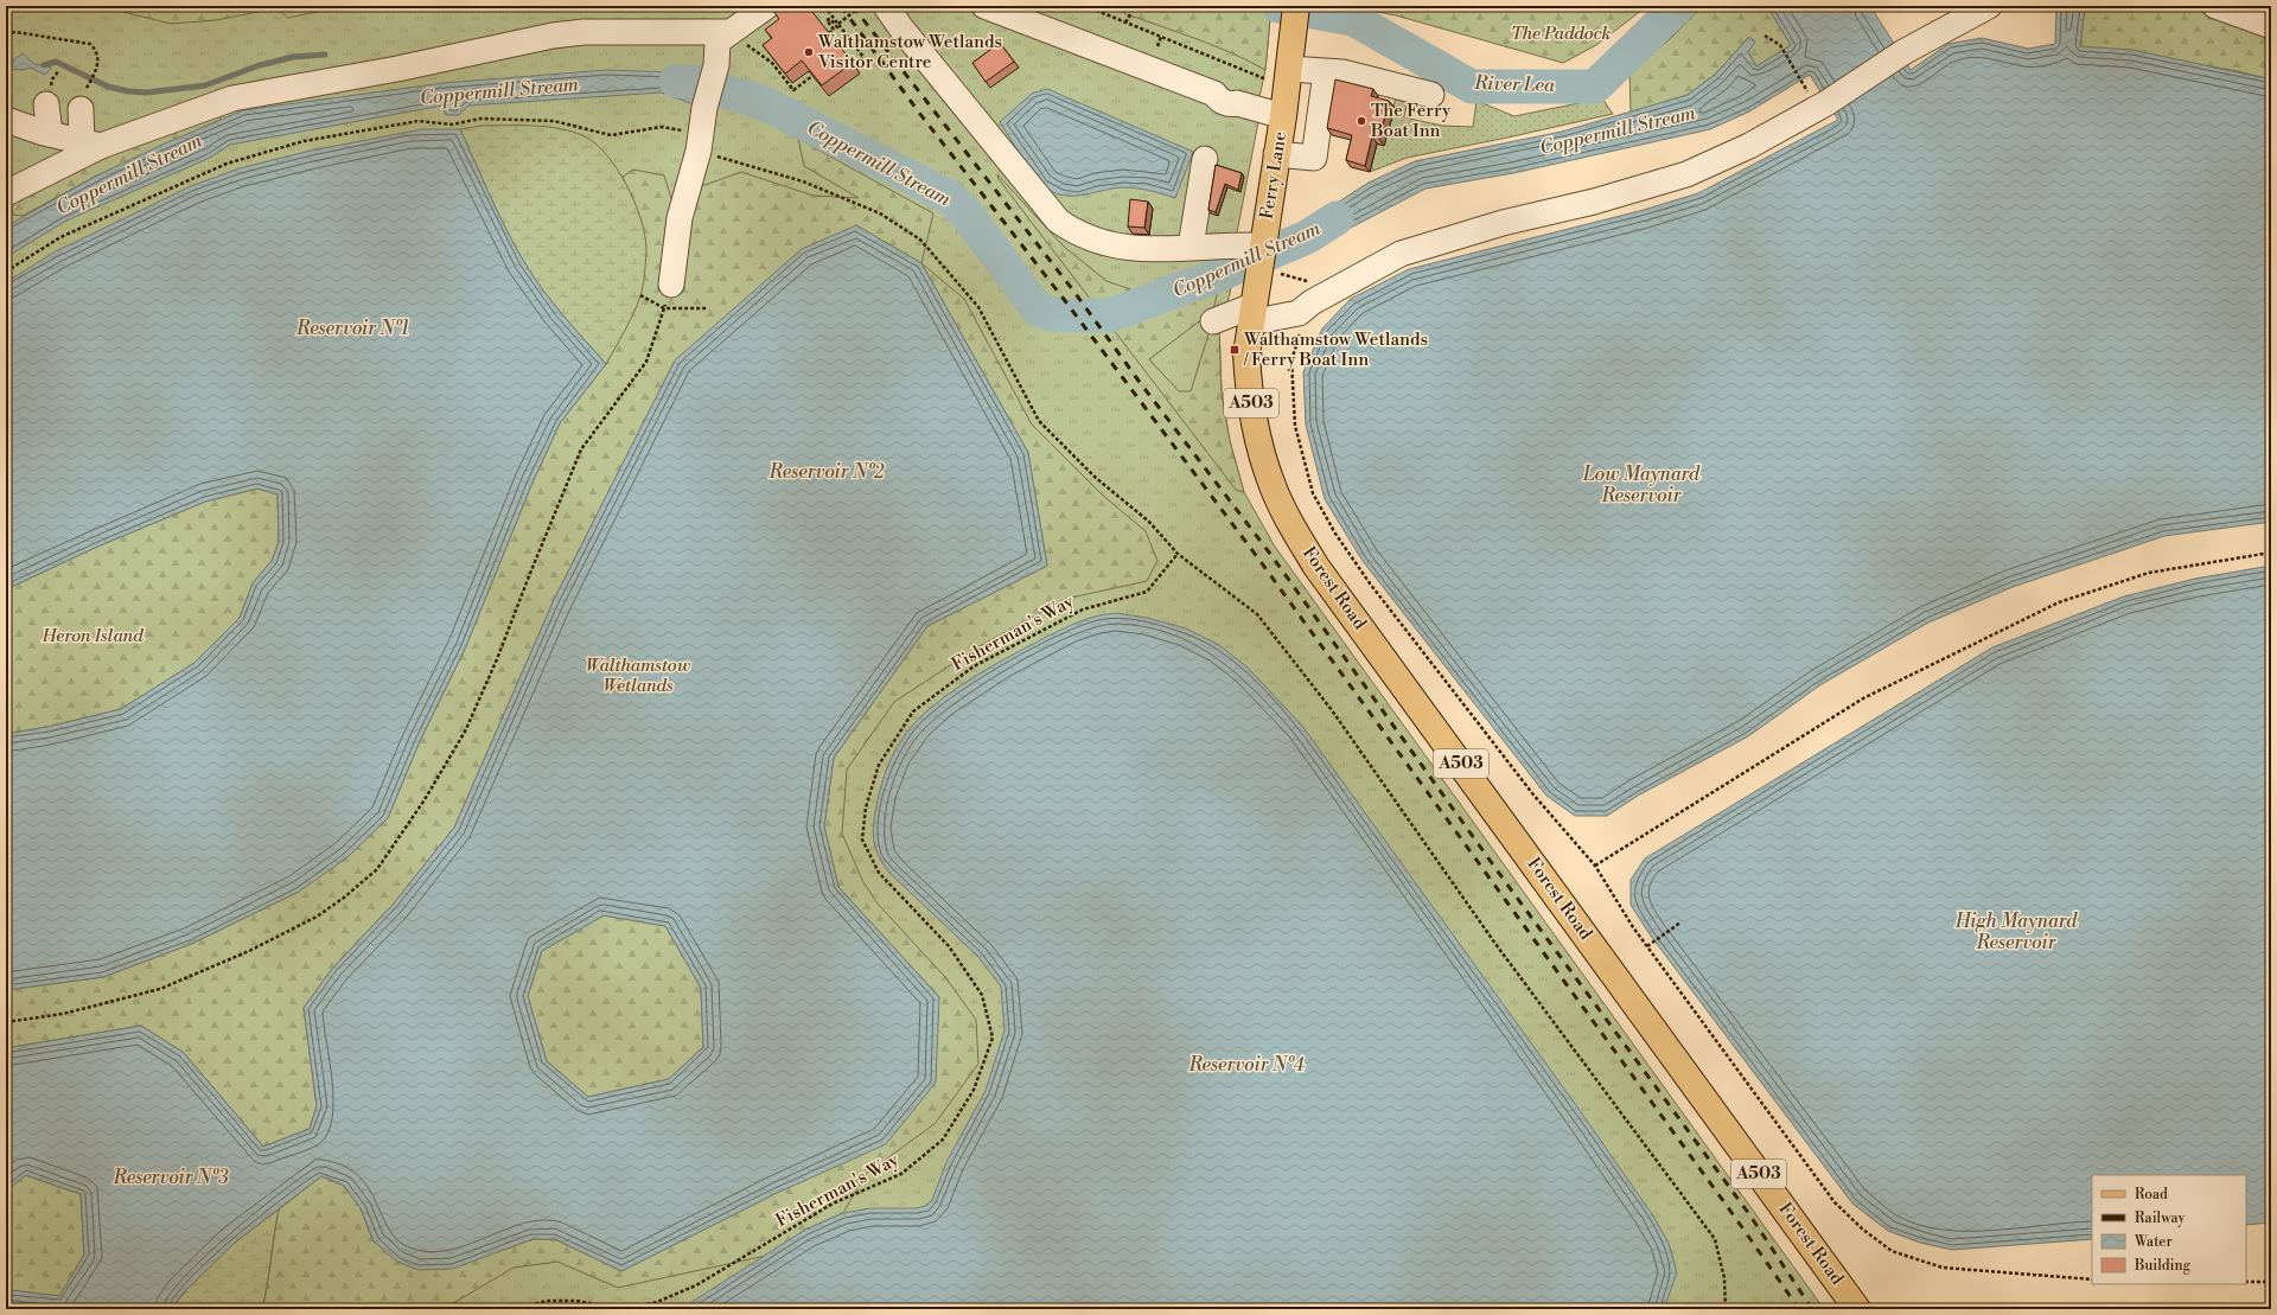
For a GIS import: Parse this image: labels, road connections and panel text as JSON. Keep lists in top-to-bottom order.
{
  "streets": {
    "main road": ["Ferry Lane", "A503", "Forest Road"],
    "path": ["Fisherman's Way"]
  },
  "crossings": [
    ["Ferry Lane", "Forest Road"]
  ],
  "water": [
    "River Lea",
    "Coppermill Stream",
    "Reservoir №1",
    "Reservoir №2",
    "Low Maynard Reservoir",
    "High Maynard Reservoir",
    "Reservoir №4",
    "Reservoir №3"
  ],
  "parks": ["The Paddock", "Heron Island", "Walthamstow Wetlands"],
  "places": {
    "other": ["Walthamstow Wetlands Visitor Centre", "The Ferry Boat Inn"],
    "transit": ["Walthamstow Wetlands / Ferry Boat Inn"]
  },
  "legend": [
    "Road",
    "Railway",
    "Water",
    "Building"
  ]
}
